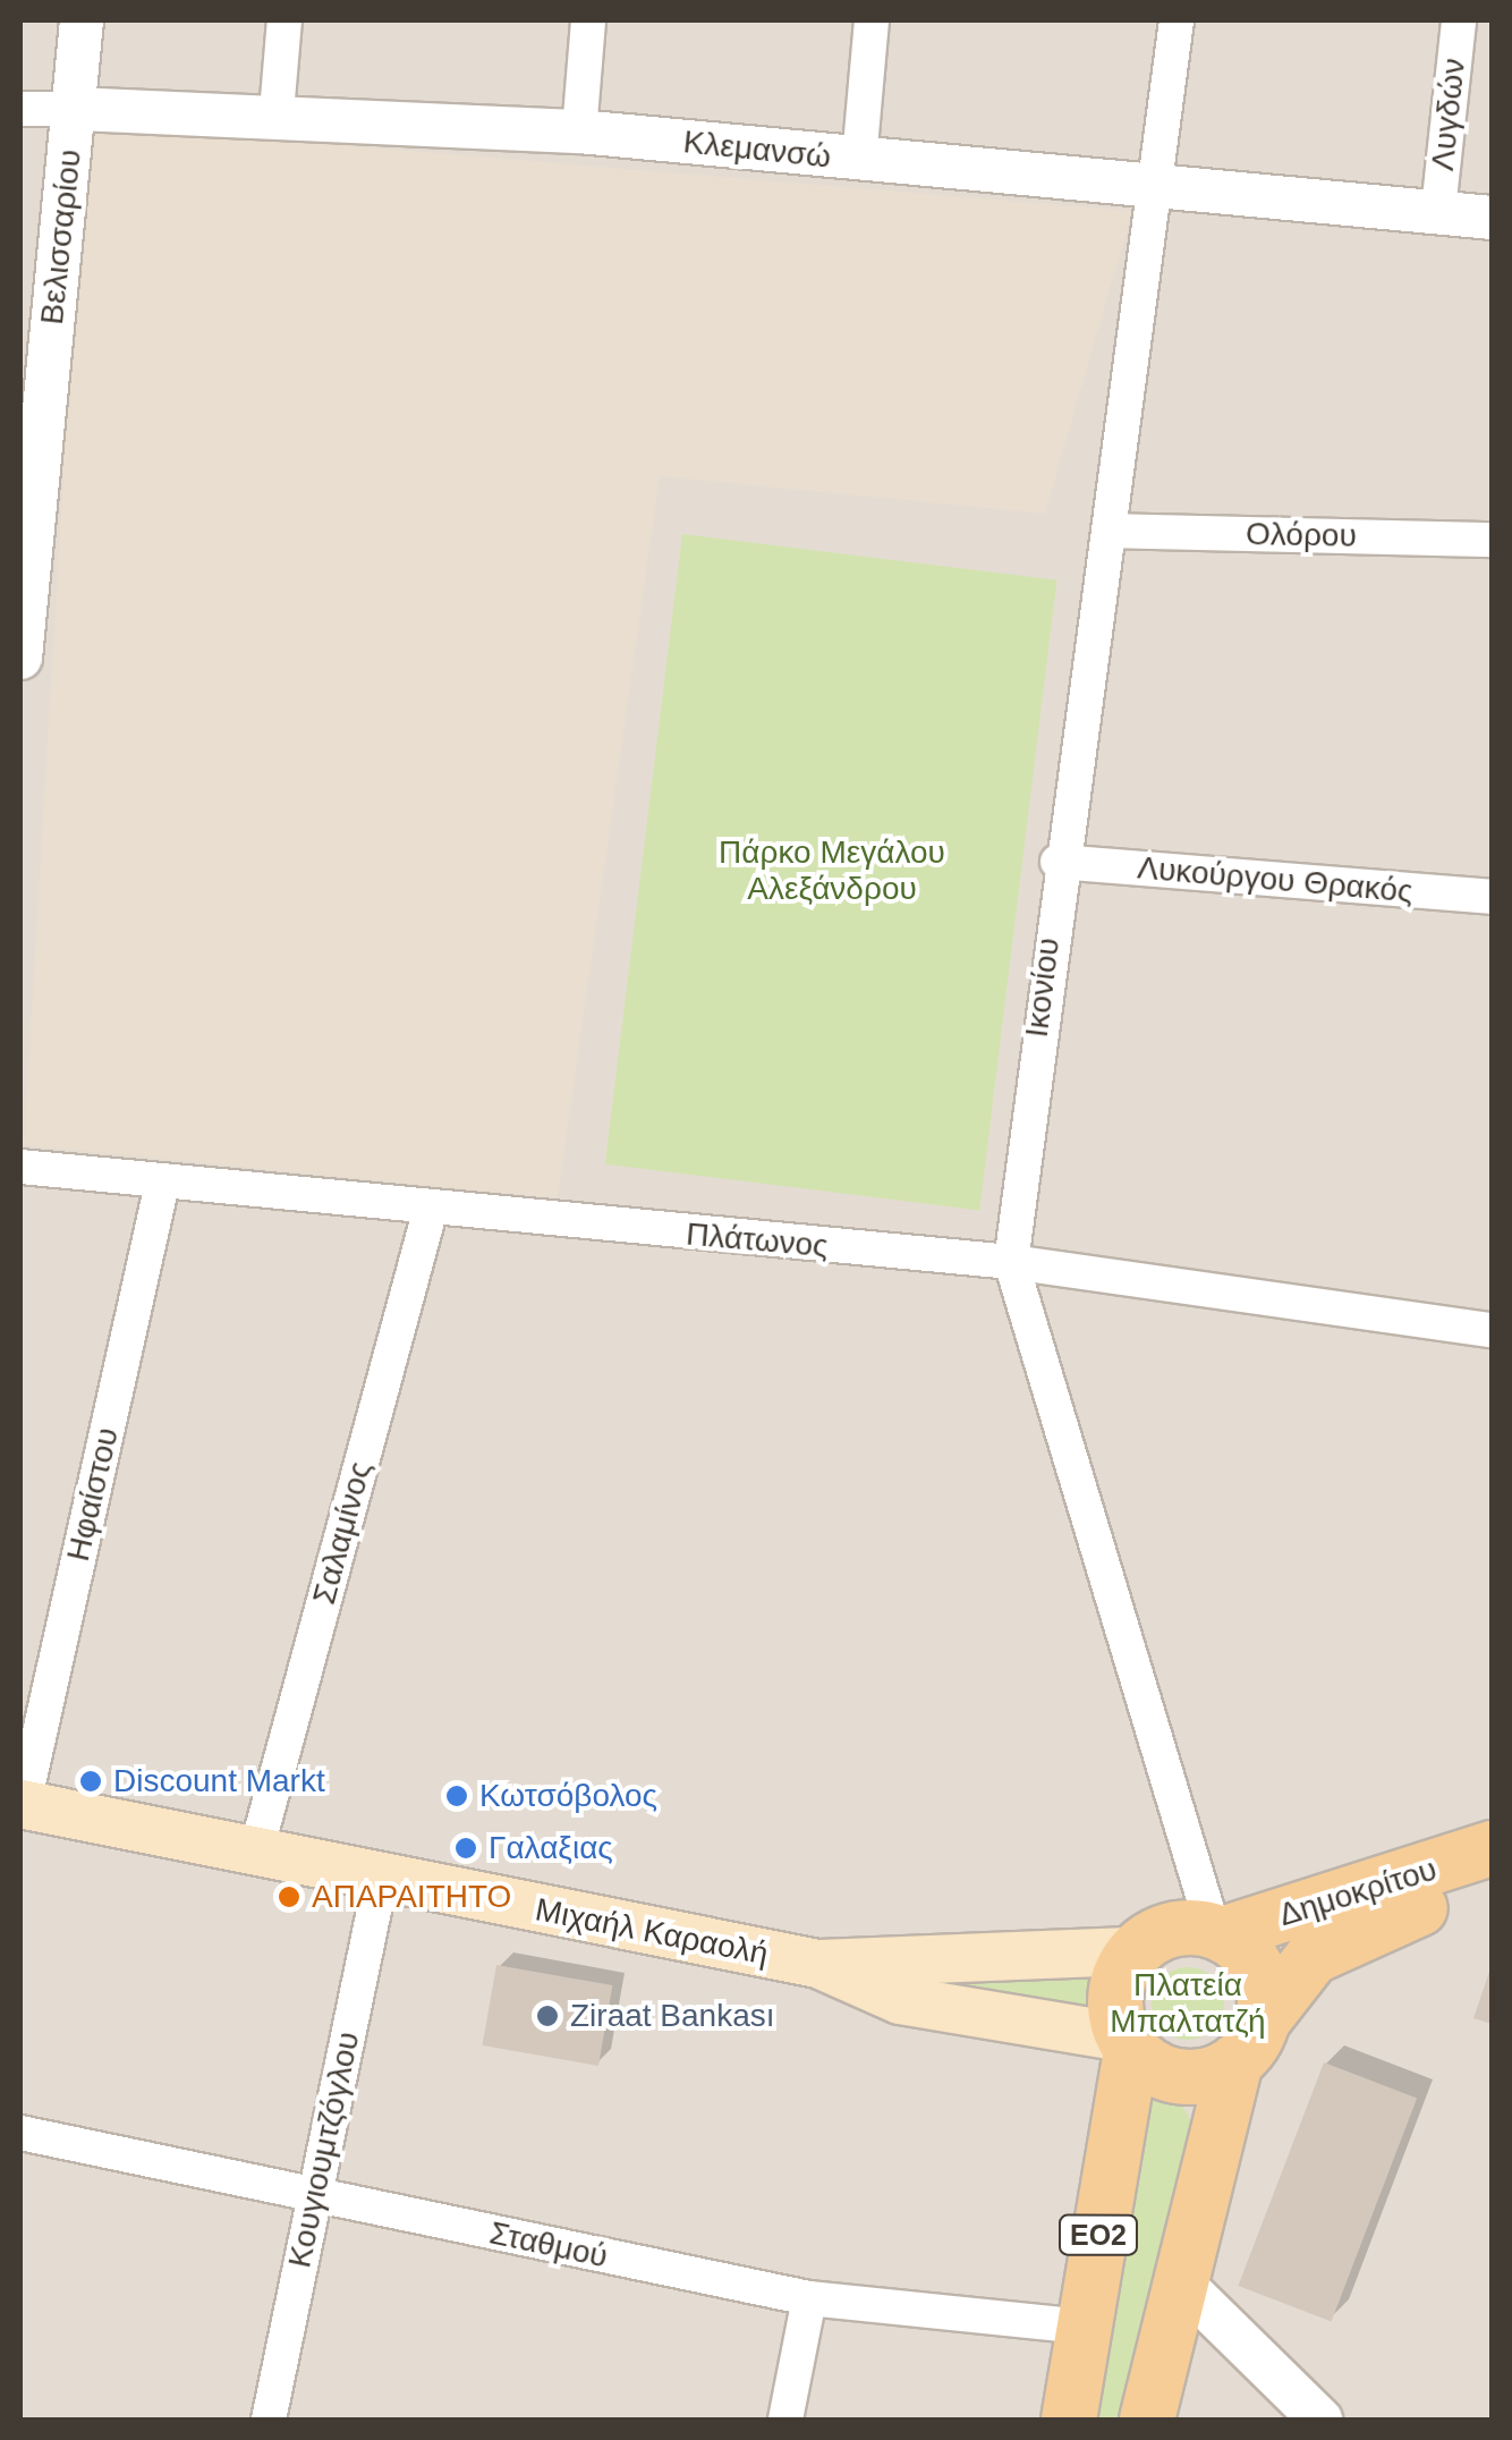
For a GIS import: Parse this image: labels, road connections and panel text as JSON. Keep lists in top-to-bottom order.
{
  "streets": {
    "main road": ["Δημοκρίτου", "Μιχαήλ Καραολή", "ΕΟ2"],
    "street": [
      "Λυγδών",
      "Κλεμανσώ",
      "Βελισσαρίου",
      "Ολόρου",
      "Λυκούργου Θρακός",
      "Ικονίου",
      "Πλάτωνος",
      "Ηφαίστου",
      "Σαλαμίνος",
      "Κουγιουμτζόγλου",
      "Σταθμού"
    ]
  },
  "crossings": [
    ["Λυγδών", "Κλεμανσώ"],
    ["Κλεμανσώ", "Βελισσαρίου"],
    ["Κλεμανσώ", "Ικονίου"],
    ["Ολόρου", "Ικονίου"],
    ["Λυκούργου Θρακός", "Ικονίου"],
    ["Ικονίου", "Πλάτωνος"],
    ["Ικονίου", "Δημοκρίτου"],
    ["Ικονίου", "Μιχαήλ Καραολή"],
    ["Ικονίου", "ΕΟ2"],
    ["Πλάτωνος", "Ηφαίστου"],
    ["Πλάτωνος", "Σαλαμίνος"],
    ["Ηφαίστου", "Μιχαήλ Καραολή"],
    ["Σαλαμίνος", "Μιχαήλ Καραολή"],
    ["Δημοκρίτου", "Μιχαήλ Καραολή"],
    ["Δημοκρίτου", "ΕΟ2"],
    ["Μιχαήλ Καραολή", "Κουγιουμτζόγλου"],
    ["Μιχαήλ Καραολή", "ΕΟ2"],
    ["Κουγιουμτζόγλου", "Σταθμού"],
    ["ΕΟ2", "Σταθμού"]
  ],
  "parks": ["Πάρκο Μεγάλου Αλεξάνδρου", "Πλατεία Μπαλτατζή"],
  "places": [
    "Discount Markt",
    "Κωτσόβολος",
    "Γαλαξιας",
    "ΑΠΑΡΑΙΤΗΤΟ",
    "Ziraat Bankası"
  ]
}
